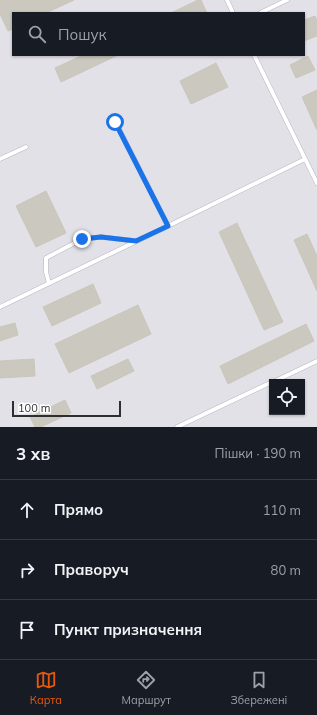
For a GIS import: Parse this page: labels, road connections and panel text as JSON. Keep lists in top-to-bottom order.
{
  "scale_bar": "100 m",
  "page": {
    "search": "Пошук",
    "scale": "100 m",
    "heading": ["3 хв", "Пішки · 190 m"],
    "list": [
      ["Прямо", "110 m"],
      ["Праворуч", "80 m"],
      "Пункт призначення"
    ],
    "nav": ["Карта", "Маршрут", "Збережені"]
  }
}
